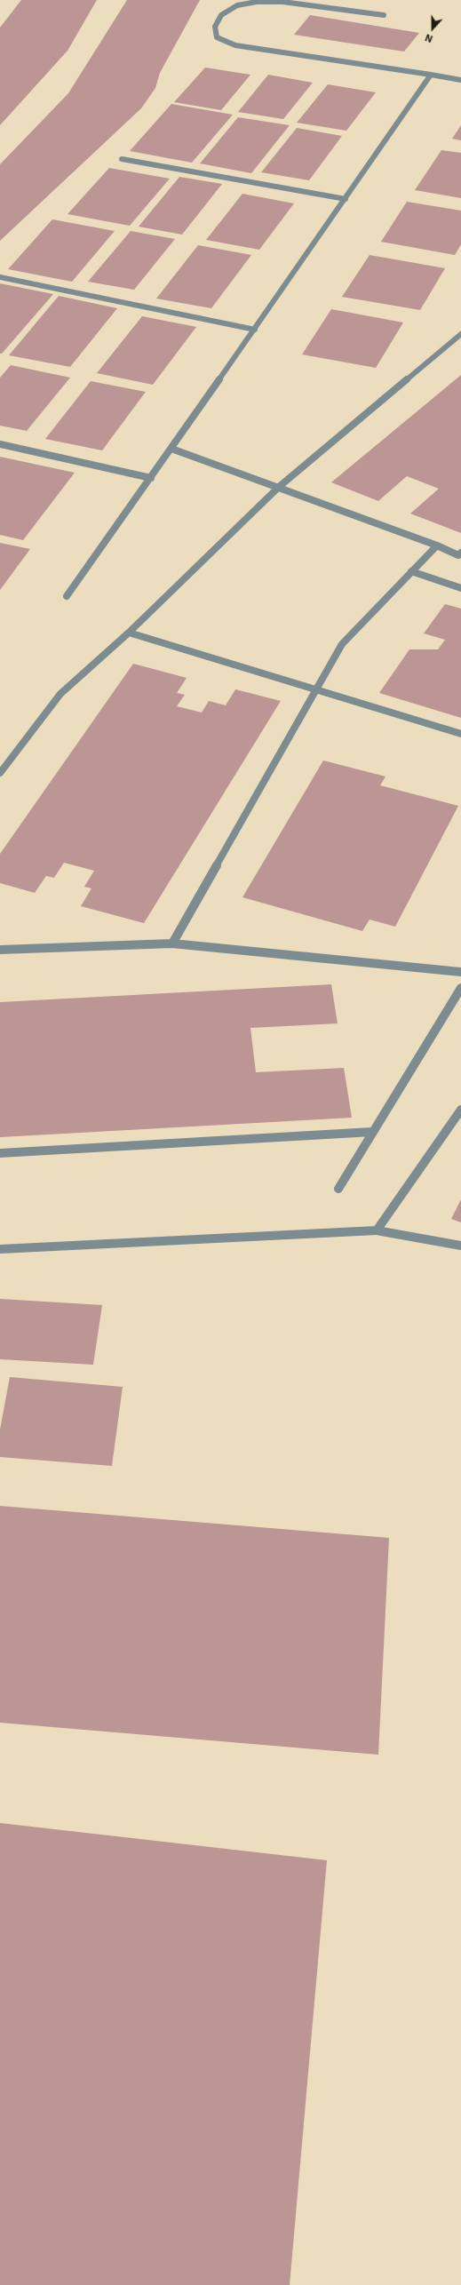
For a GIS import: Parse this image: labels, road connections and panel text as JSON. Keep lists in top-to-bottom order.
{
  "north": "bottom"
}
